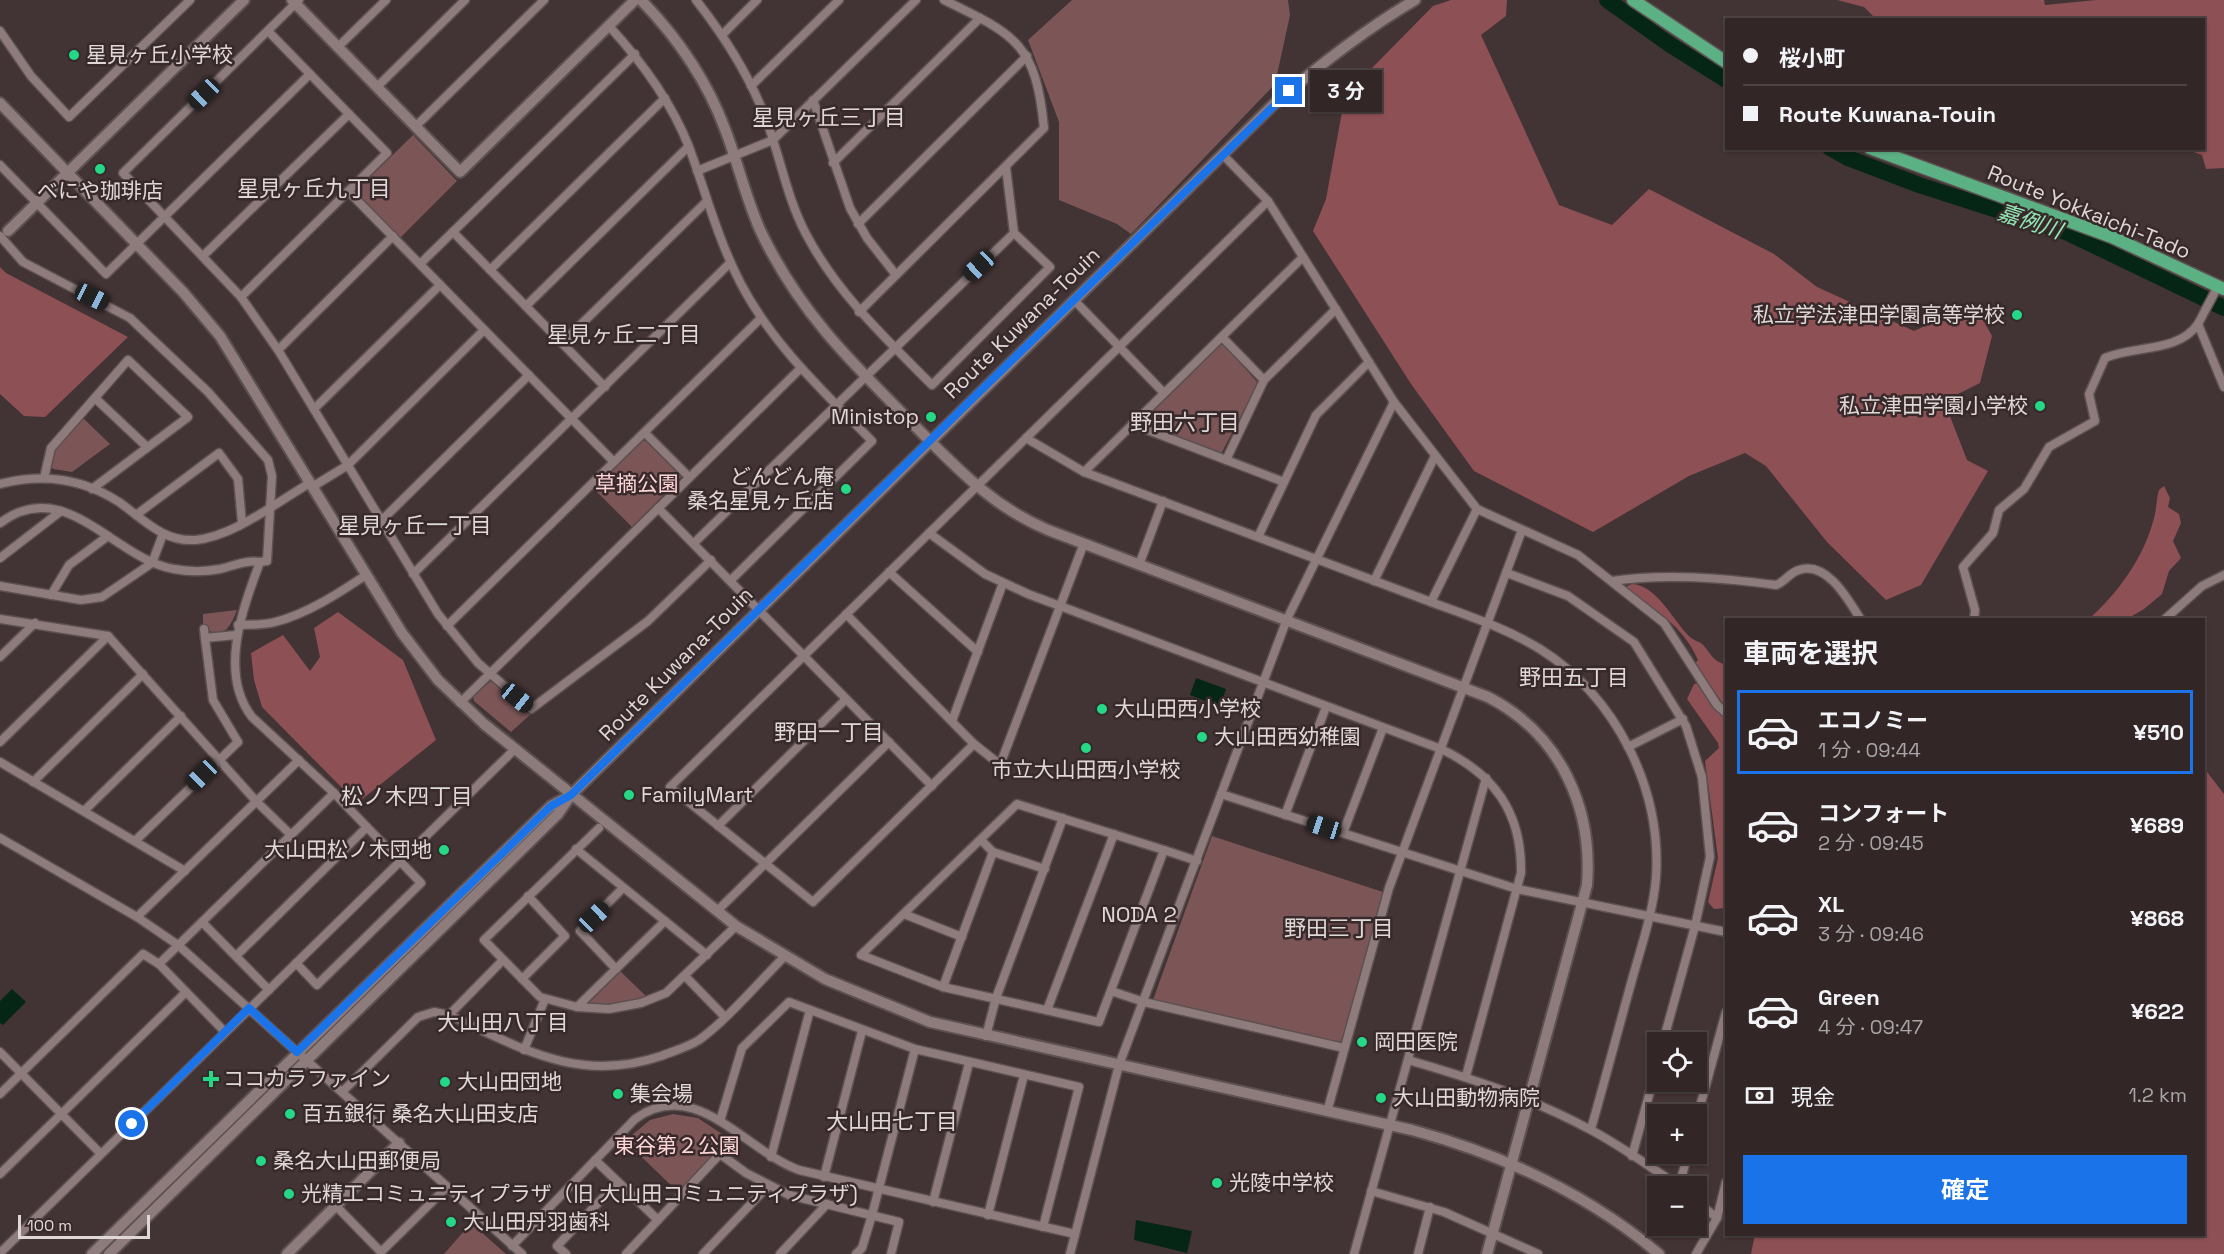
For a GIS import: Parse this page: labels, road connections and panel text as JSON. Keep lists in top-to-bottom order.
{
  "streets": {
    "main road": ["Route Yokkaichi-Tado"],
    "street": ["Route Kuwana-Touin"]
  },
  "districts": [
    "星見ヶ丘三丁目",
    "星見ヶ丘九丁目",
    "星見ヶ丘二丁目",
    "野田六丁目",
    "星見ヶ丘一丁目",
    "野田五丁目",
    "野田一丁目",
    "松ノ木四丁目",
    "NODA 2",
    "野田三丁目",
    "大山田八丁目",
    "大山田七丁目"
  ],
  "water": ["嘉例川"],
  "parks": ["草摘公園", "東谷第２公園"],
  "places": {
    "other": [
      "星見ヶ丘小学校",
      "べにや珈琲店",
      "私立学法津田学園高等学校",
      "私立津田学園小学校",
      "Ministop",
      "どんどん庵 桑名星見ヶ丘店",
      "大山田西小学校",
      "大山田西幼稚園",
      "市立大山田西小学校",
      "FamilyMart",
      "大山田松ノ木団地",
      "岡田医院",
      "大山田団地",
      "集会場",
      "大山田動物病院",
      "百五銀行 桑名大山田支店",
      "桑名大山田郵便局",
      "光陵中学校",
      "光精工コミュニティプラザ（旧 大山田コミュニティプラザ)",
      "大山田丹羽歯科"
    ],
    "health": ["ココカラファイン"]
  },
  "scale_bar": "100 m",
  "page": {
    "banner": ["桜小町", "Route Kuwana-Touin"],
    "bubble": "3 分",
    "heading": "車両を選択",
    "list": [
      {
        "name": "エコノミー",
        "note": "1 分 · 09:44",
        "value": "¥510"
      },
      {
        "name": "コンフォート",
        "note": "2 分 · 09:45",
        "value": "¥689"
      },
      {
        "name": "XL",
        "note": "3 分 · 09:46",
        "value": "¥868"
      },
      {
        "name": "Green",
        "note": "4 分 · 09:47",
        "value": "¥622"
      }
    ],
    "map_buttons": ["+", "−"],
    "pay": ["現金", "1.2 km"],
    "buttons": "確定",
    "scale": "100 m"
  }
}
